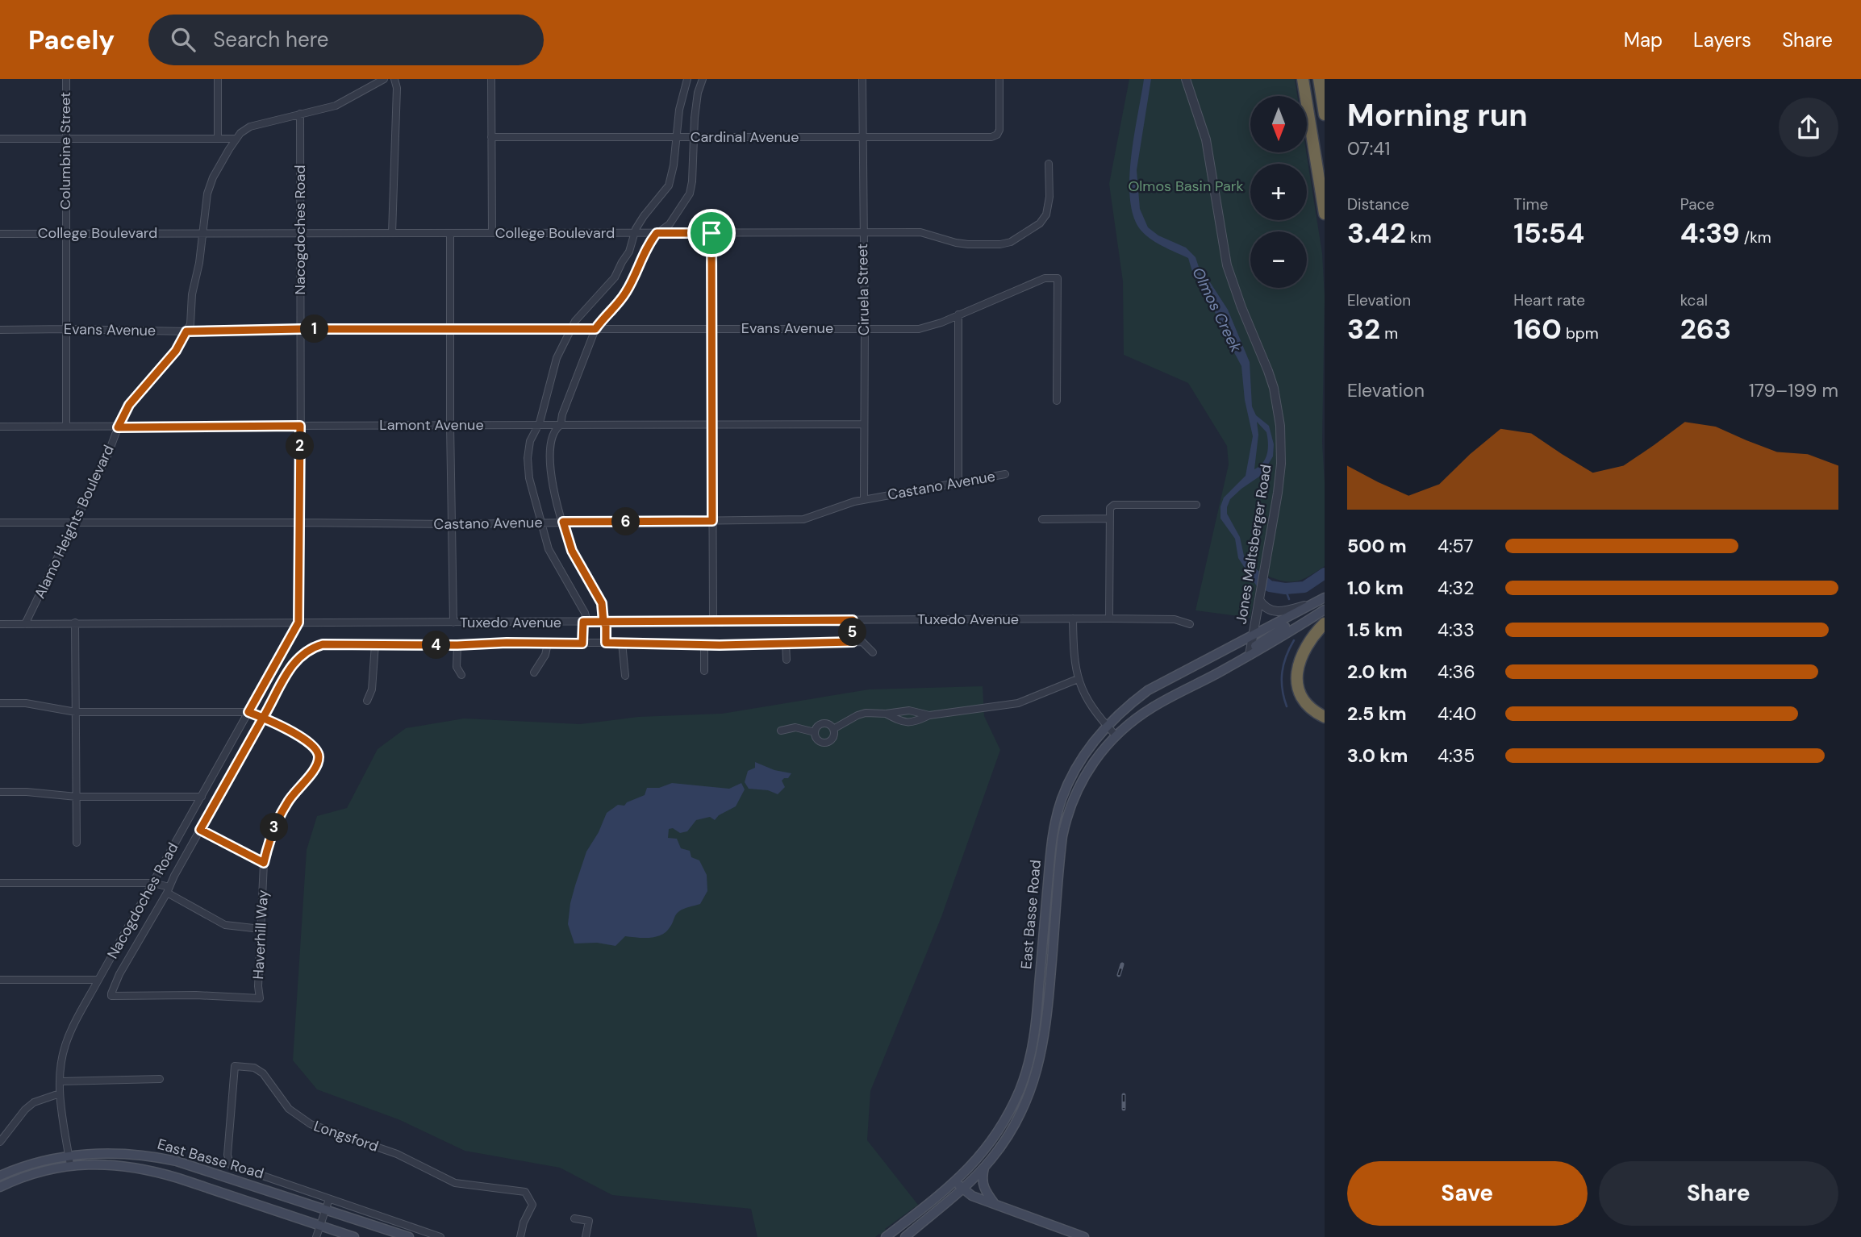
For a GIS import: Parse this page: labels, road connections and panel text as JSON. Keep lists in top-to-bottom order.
{
  "streets": {
    "main road": ["East Basse Road"],
    "street": [
      "Cardinal Avenue",
      "Columbine Street",
      "Nacogdoches Road",
      "College Boulevard",
      "Ciruela Street",
      "Evans Avenue",
      "Lamont Avenue",
      "Castano Avenue",
      "Alamo Heights Boulevard",
      "Jones Maltsberger Road",
      "Tuxedo Avenue",
      "Haverhill Way",
      "Longsford"
    ]
  },
  "crossings": [
    ["Cardinal Avenue", "Ciruela Street"],
    ["Columbine Street", "College Boulevard"],
    ["Columbine Street", "Evans Avenue"],
    ["Columbine Street", "Lamont Avenue"],
    ["Nacogdoches Road", "College Boulevard"],
    ["Nacogdoches Road", "Evans Avenue"],
    ["Nacogdoches Road", "Lamont Avenue"],
    ["Nacogdoches Road", "Castano Avenue"],
    ["Nacogdoches Road", "Alamo Heights Boulevard"],
    ["Nacogdoches Road", "Tuxedo Avenue"],
    ["Nacogdoches Road", "East Basse Road"],
    ["Nacogdoches Road", "Haverhill Way"],
    ["College Boulevard", "Ciruela Street"],
    ["College Boulevard", "Alamo Heights Boulevard"],
    ["Ciruela Street", "Evans Avenue"],
    ["Ciruela Street", "Lamont Avenue"],
    ["Ciruela Street", "Castano Avenue"],
    ["Evans Avenue", "Alamo Heights Boulevard"],
    ["Lamont Avenue", "Alamo Heights Boulevard"],
    ["Castano Avenue", "Alamo Heights Boulevard"],
    ["Alamo Heights Boulevard", "Tuxedo Avenue"],
    ["Jones Maltsberger Road", "East Basse Road"]
  ],
  "water": ["Olmos Creek"],
  "parks": ["Olmos Basin Park"],
  "north": "bottom",
  "page": {
    "header": "Pacely",
    "search": "Search here",
    "nav": ["Map", "Layers", "Share"],
    "heading": ["Morning run", "07:41"],
    "map_buttons": ["+", "−"],
    "stats": [
      ["Distance", "3.42 km"],
      ["Time", "15:54"],
      ["Pace", "4:39 /km"],
      ["Elevation", "32 m"],
      ["Heart rate", "160 bpm"],
      ["kcal", "263"]
    ],
    "pins": [
      "1",
      "2",
      "6",
      "5",
      "4",
      "3"
    ],
    "chart": ["Elevation", "179–199 m"],
    "list": [
      {
        "name": "500 m",
        "note": "4:57"
      },
      {
        "name": "1.0 km",
        "note": "4:32"
      },
      {
        "name": "1.5 km",
        "note": "4:33"
      },
      {
        "name": "2.0 km",
        "note": "4:36"
      },
      {
        "name": "2.5 km",
        "note": "4:40"
      },
      {
        "name": "3.0 km",
        "note": "4:35"
      }
    ],
    "buttons": ["Save", "Share"]
  }
}
